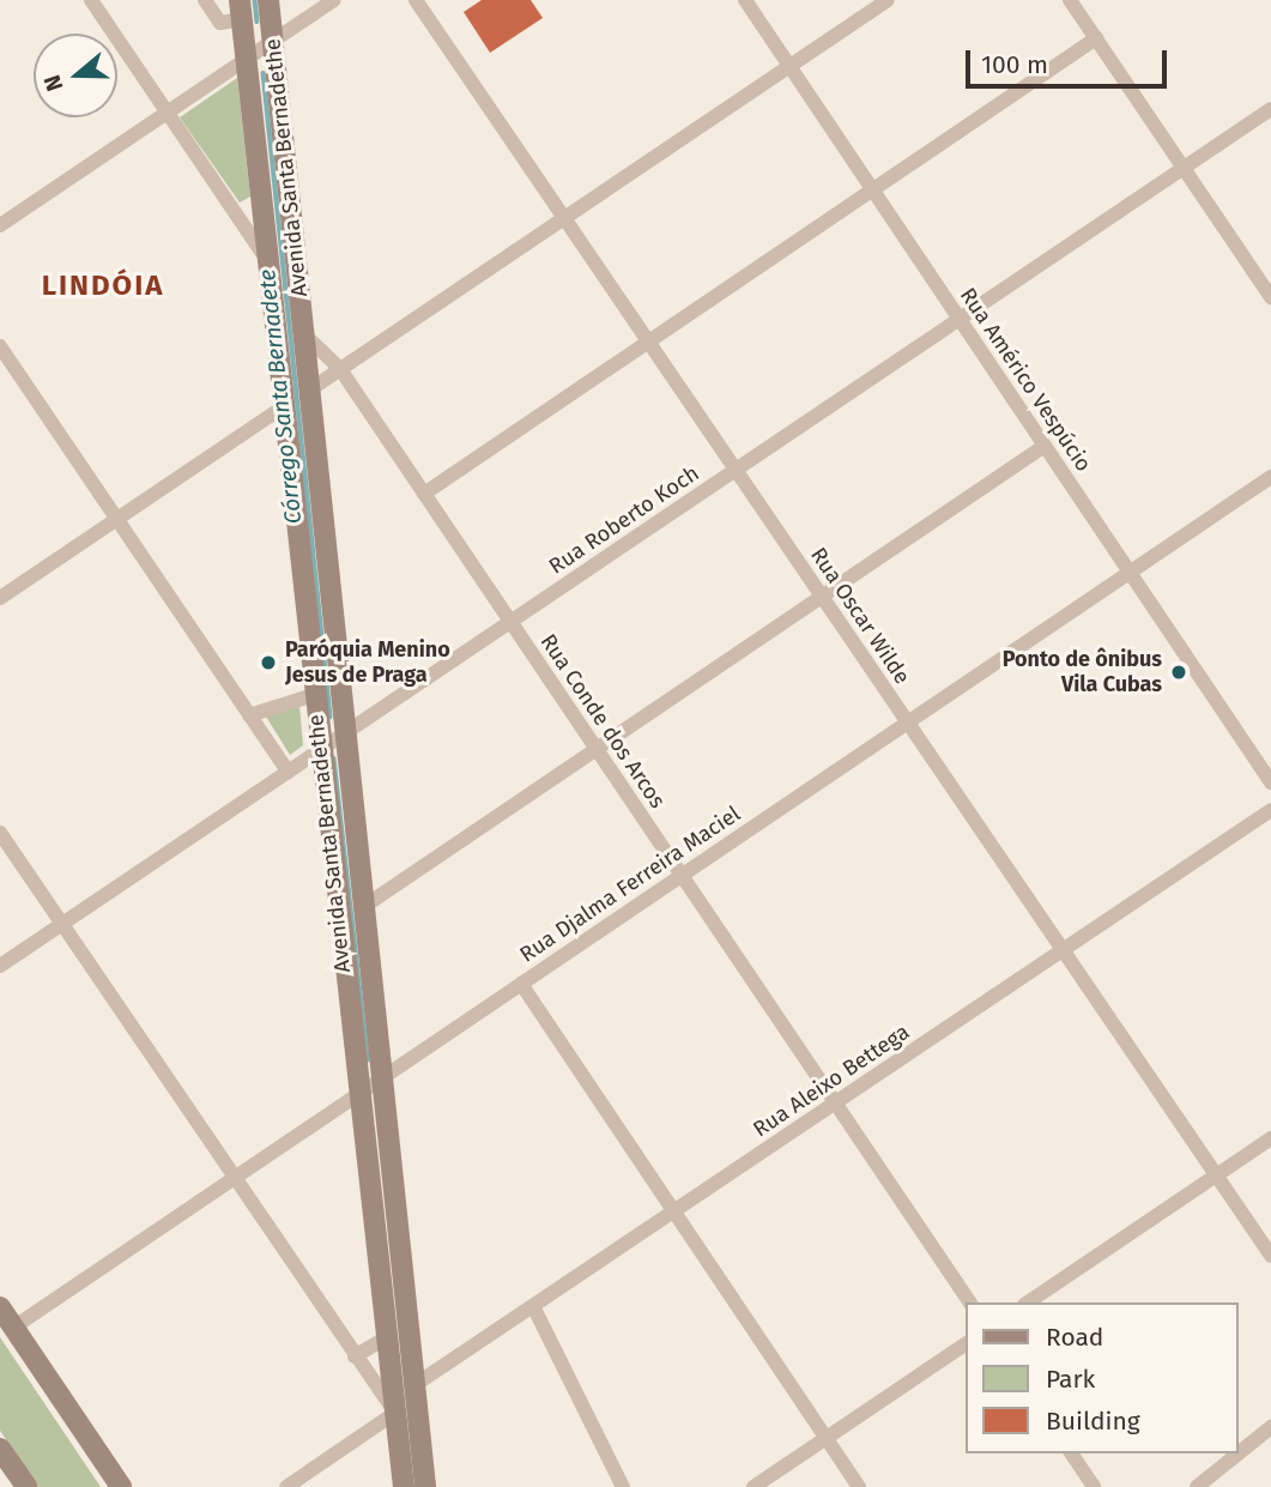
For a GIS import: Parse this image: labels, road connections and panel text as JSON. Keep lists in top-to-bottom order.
{
  "streets": {
    "main road": ["Avenida Santa Bernadethe"],
    "street": [
      "Rua Américo Vespúcio",
      "Rua Roberto Koch",
      "Rua Oscar Wilde",
      "Rua Conde dos Arcos",
      "Rua Djalma Ferreira Maciel",
      "Rua Aleixo Bettega"
    ]
  },
  "crossings": [
    ["Avenida Santa Bernadethe", "Rua Roberto Koch"],
    ["Avenida Santa Bernadethe", "Rua Conde dos Arcos"],
    ["Avenida Santa Bernadethe", "Rua Djalma Ferreira Maciel"],
    ["Avenida Santa Bernadethe", "Rua Aleixo Bettega"],
    ["Rua Américo Vespúcio", "Rua Roberto Koch"],
    ["Rua Américo Vespúcio", "Rua Djalma Ferreira Maciel"],
    ["Rua Roberto Koch", "Rua Oscar Wilde"],
    ["Rua Roberto Koch", "Rua Conde dos Arcos"],
    ["Rua Oscar Wilde", "Rua Djalma Ferreira Maciel"],
    ["Rua Oscar Wilde", "Rua Aleixo Bettega"],
    ["Rua Conde dos Arcos", "Rua Djalma Ferreira Maciel"],
    ["Rua Conde dos Arcos", "Rua Aleixo Bettega"]
  ],
  "districts": ["LINDÓIA"],
  "water": ["Córrego Santa Bernadete"],
  "places": ["Paróquia Menino Jesus de Praga", "Ponto de ônibus Vila Cubas"],
  "legend": ["Road", "Park", "Building"],
  "scale_bar": "100 m",
  "north": "left"
}
